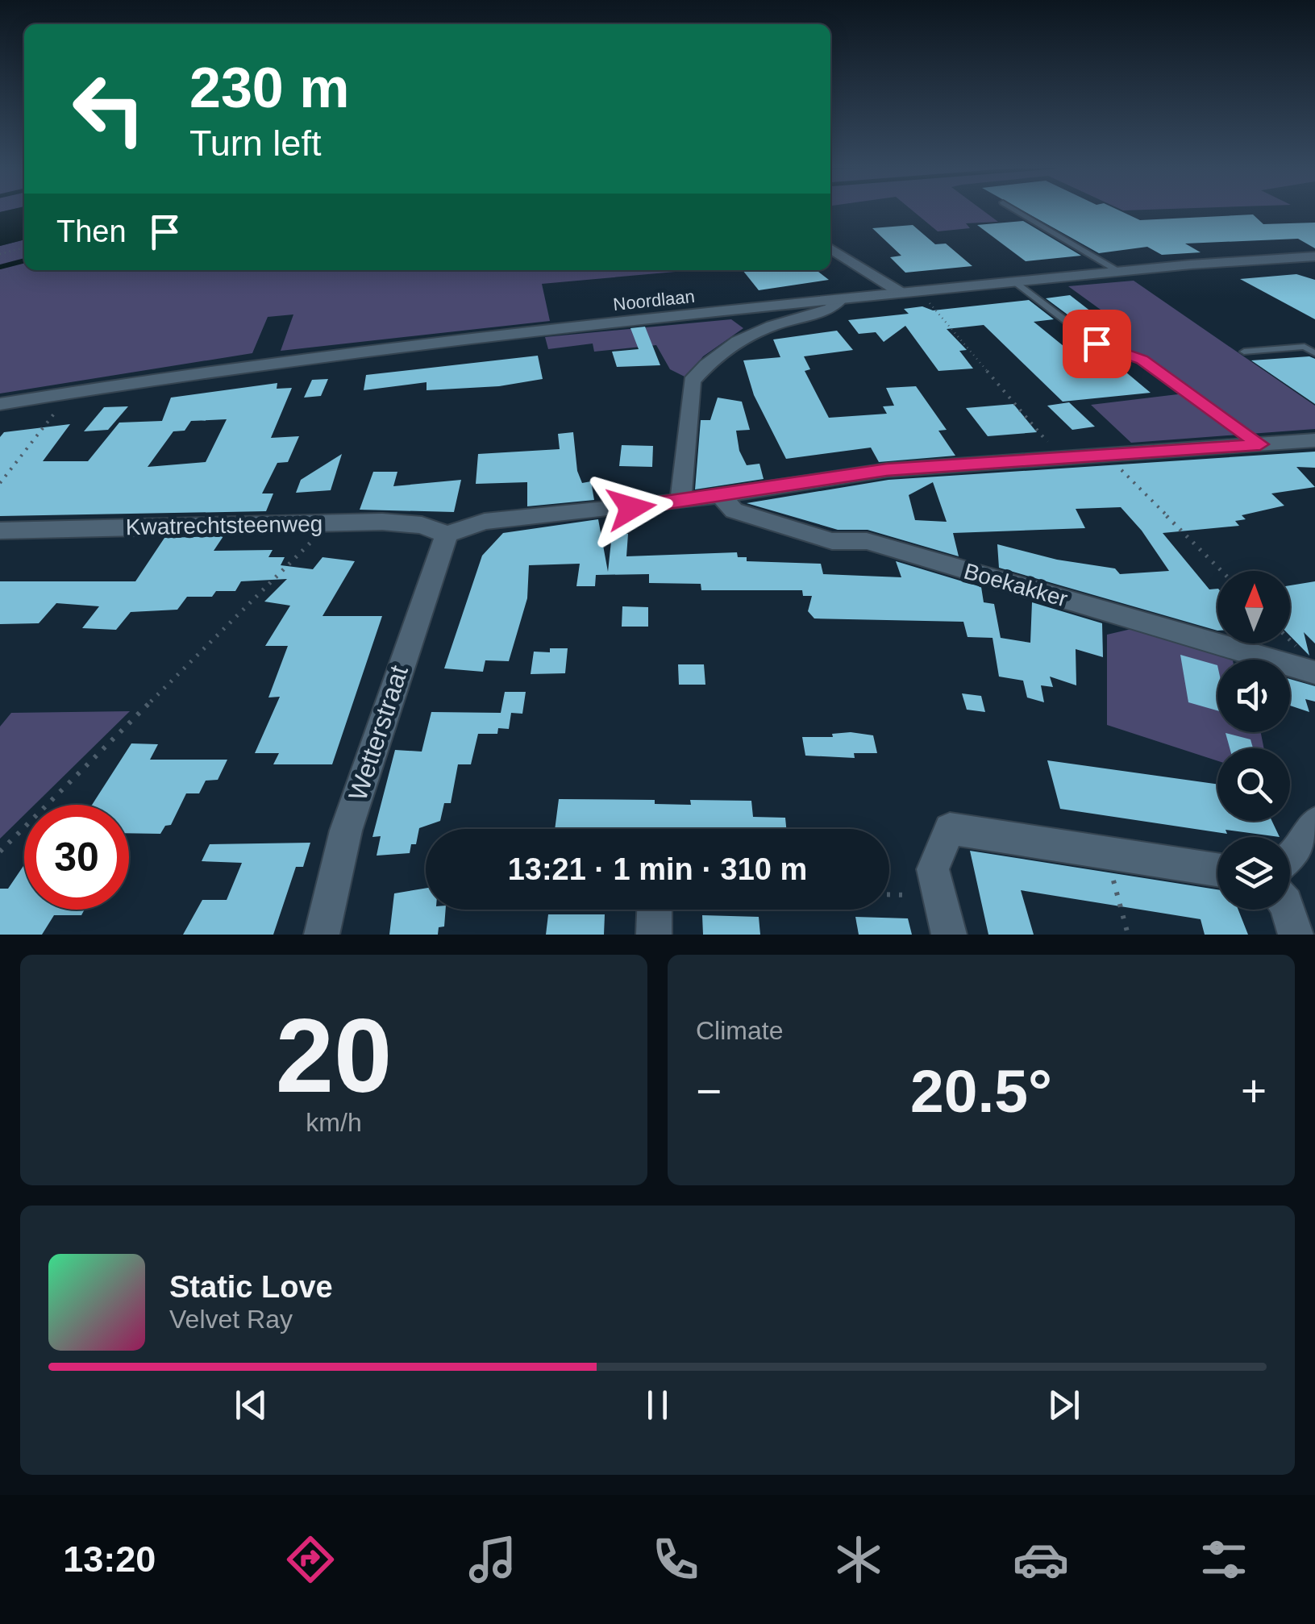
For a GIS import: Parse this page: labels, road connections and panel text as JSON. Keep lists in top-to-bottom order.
{
  "streets": {
    "street": [
      "Noordlaan",
      "Kwatrechtsteenweg",
      "Boekakker",
      "Wetterstraat"
    ]
  },
  "crossings": [
    ["Kwatrechtsteenweg", "Wetterstraat"]
  ],
  "north": "top",
  "page": {
    "turn": ["230 m", "Turn left"],
    "then": "Then",
    "limit": "30",
    "trip": "13:21 · 1 min · 310 m",
    "tile": [
      ["20", "km/h"],
      "Climate"
    ],
    "heat": ["−", "20.5°", "+"],
    "song": ["Static Love", "Velvet Ray"],
    "tabs": "13:20"
  }
}
